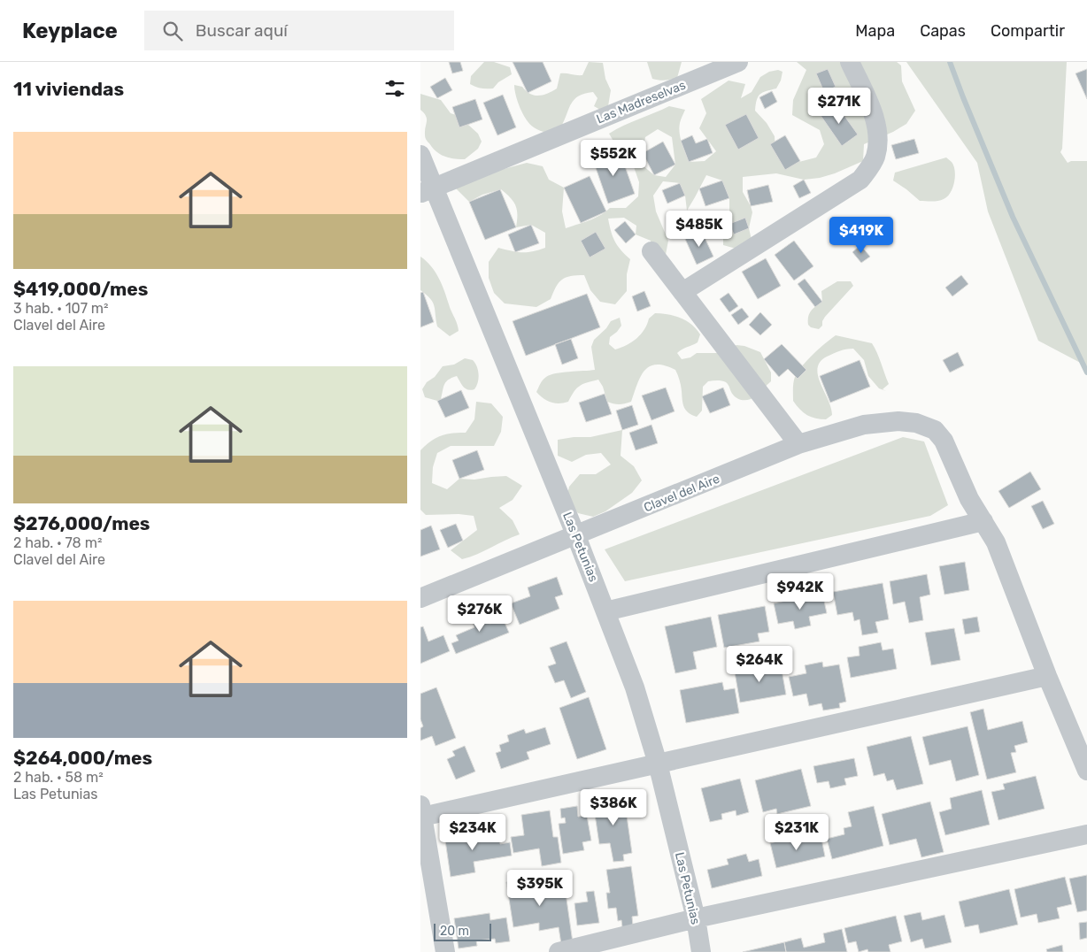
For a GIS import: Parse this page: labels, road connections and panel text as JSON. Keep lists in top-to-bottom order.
{
  "streets": {
    "street": ["Las Madreselvas", "Clavel del Aire", "Las Petunias"]
  },
  "crossings": [
    ["Las Madreselvas", "Las Petunias"],
    ["Clavel del Aire", "Las Petunias"]
  ],
  "scale_bar": "20 m",
  "page": {
    "header": "Keyplace",
    "search": "Buscar aquí",
    "nav": ["Mapa", "Capas", "Compartir"],
    "heading": "11 viviendas",
    "price": [
      "$271K",
      "$552K",
      "$485K",
      "$419K",
      "$942K",
      "$276K",
      "$264K",
      "$386K",
      "$234K",
      "$231K",
      "$395K"
    ],
    "list": [
      {
        "name": "$419,000/mes",
        "note": "3 hab. · 107 m² · Clavel del Aire"
      },
      {
        "name": "$276,000/mes",
        "note": "2 hab. · 78 m² · Clavel del Aire"
      },
      {
        "name": "$264,000/mes",
        "note": "2 hab. · 58 m² · Las Petunias"
      }
    ],
    "scale": "20 m"
  }
}
